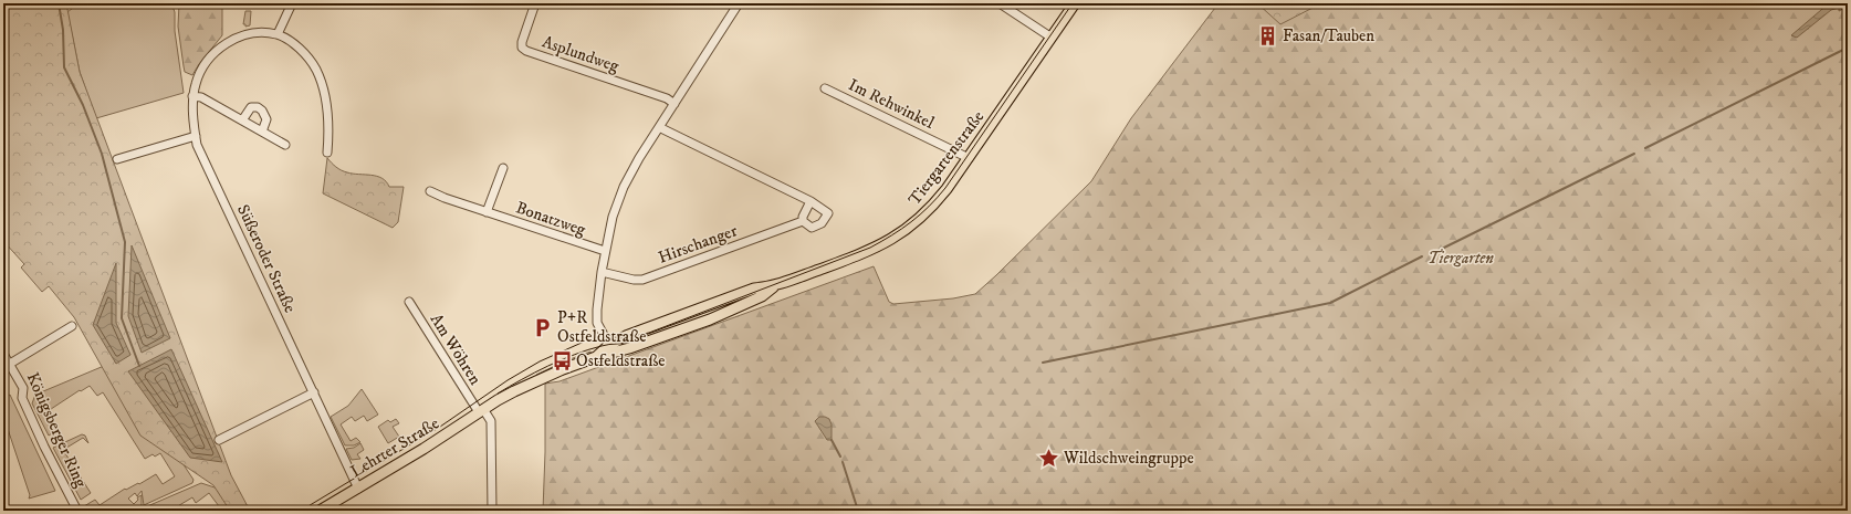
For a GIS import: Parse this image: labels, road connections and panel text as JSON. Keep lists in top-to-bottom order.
{
  "streets": {
    "main road": ["Tiergartenstraße", "Lehrter Straße"],
    "street": [
      "Asplundweg",
      "Im Rehwinkel",
      "Bonatzweg",
      "Hirschanger",
      "Süßeroder Straße",
      "Am Wöhren",
      "Königsberger Ring"
    ]
  },
  "crossings": [
    ["Im Rehwinkel", "Tiergartenstraße"],
    ["Tiergartenstraße", "Am Wöhren"],
    ["Tiergartenstraße", "Lehrter Straße"],
    ["Süßeroder Straße", "Lehrter Straße"],
    ["Am Wöhren", "Lehrter Straße"]
  ],
  "parks": ["Tiergarten"],
  "places": {
    "building": ["Fasan/Tauben"],
    "parking": ["P+R Ostfeldstraße"],
    "bus stop": ["Ostfeldstraße"],
    "place": ["Wildschweingruppe"]
  }
}
